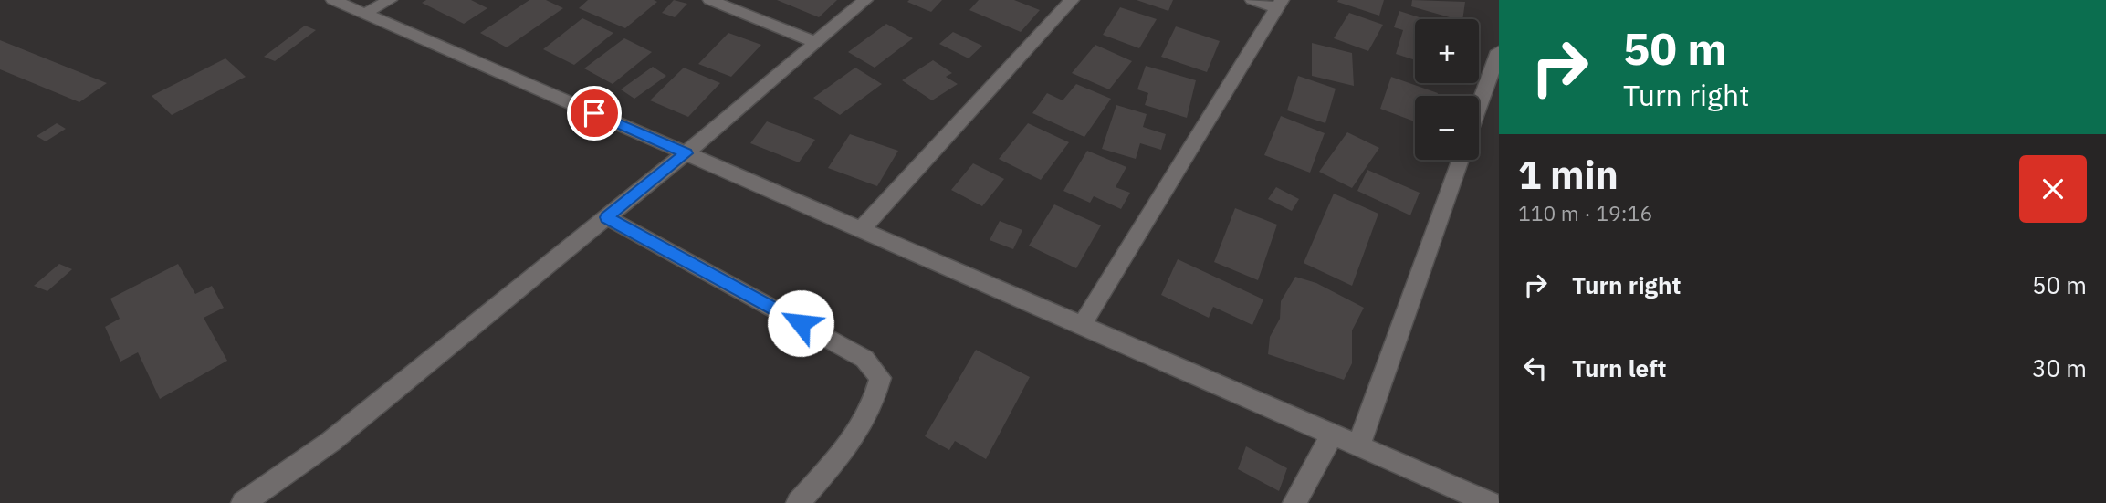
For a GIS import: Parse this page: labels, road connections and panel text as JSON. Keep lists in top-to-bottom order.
{
  "page": {
    "turn": ["50 m", "Turn right"],
    "map_buttons": ["+", "−"],
    "heading": ["1 min", "110 m · 19:16"],
    "list": [
      {
        "name": "Turn right",
        "value": "50 m"
      },
      {
        "name": "Turn left",
        "value": "30 m"
      }
    ]
  }
}
